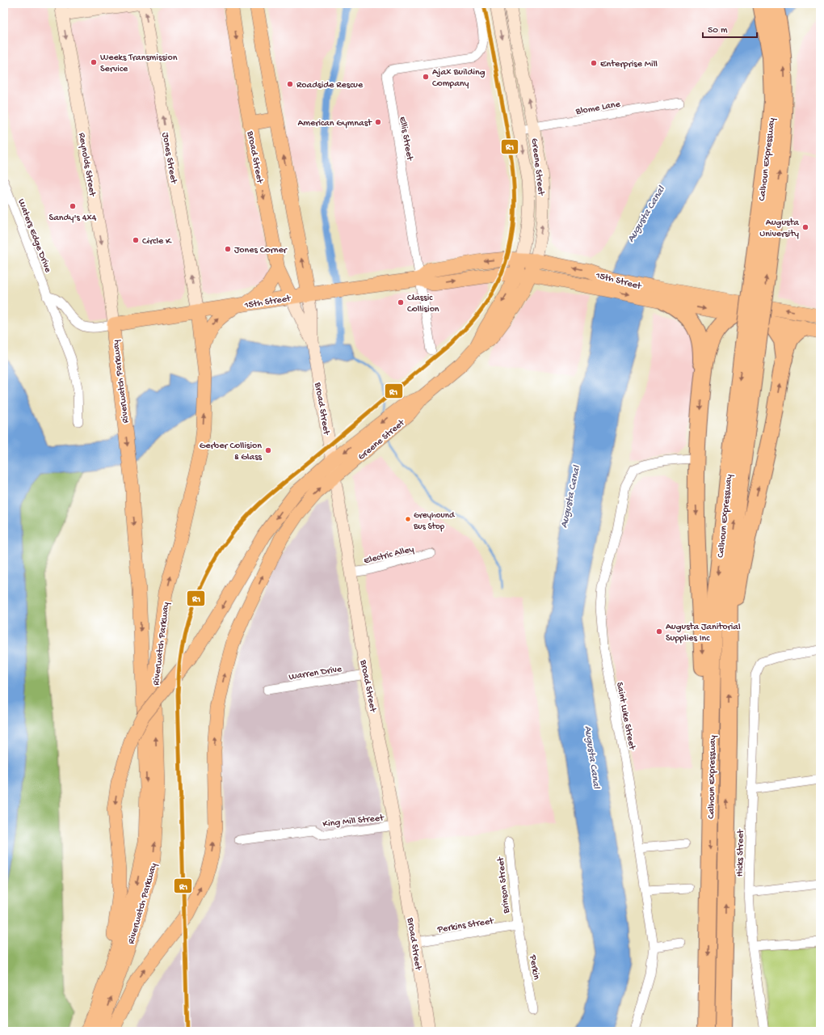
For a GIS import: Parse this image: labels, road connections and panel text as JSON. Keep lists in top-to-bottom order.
{
  "streets": {
    "highway": ["Calhoun Expressway"],
    "main road": [
      "Broad Street",
      "Jones Street",
      "Reynolds Street",
      "Greene Street",
      "15th Street",
      "Riverwatch Parkway"
    ],
    "street": [
      "Blome Lane",
      "Ellis Street",
      "Waters Edge Drive",
      "Electric Alley",
      "Warren Drive",
      "Saint Luke Street",
      "King Mill Street",
      "Hicks Street",
      "Brinson Street",
      "Perkins Street",
      "Perkin"
    ]
  },
  "crossings": [
    ["Blome Lane", "Greene Street"],
    ["Ellis Street", "15th Street"],
    ["Broad Street", "Greene Street"],
    ["Broad Street", "15th Street"],
    ["Broad Street", "Electric Alley"],
    ["Broad Street", "Warren Drive"],
    ["Broad Street", "King Mill Street"],
    ["Broad Street", "Perkins Street"],
    ["Jones Street", "15th Street"],
    ["Jones Street", "Riverwatch Parkway"],
    ["Reynolds Street", "15th Street"],
    ["Reynolds Street", "Riverwatch Parkway"],
    ["Greene Street", "15th Street"],
    ["Greene Street", "Riverwatch Parkway"],
    ["15th Street", "Riverwatch Parkway"],
    ["Brinson Street", "Perkins Street"],
    ["Brinson Street", "Perkin"],
    ["Perkins Street", "Perkin"]
  ],
  "one_way": ["Jones Street", "Reynolds Street"],
  "water": ["Augusta Canal"],
  "places": [
    "Weeks Transmission Service",
    "Enterprise Mill",
    "Ajax Building Company",
    "Roadside Rescue",
    "American Gymnast",
    "Sandy's 4x4",
    "Augusta University",
    "Circle K",
    "Jones Corner",
    "Classic Collision",
    "Gerber Collision & Glass",
    "Greyhound Bus Stop",
    "Augusta Janitorial Supplies Inc"
  ],
  "lines": ["transit line R1"],
  "scale_bar": "50 m"
}
